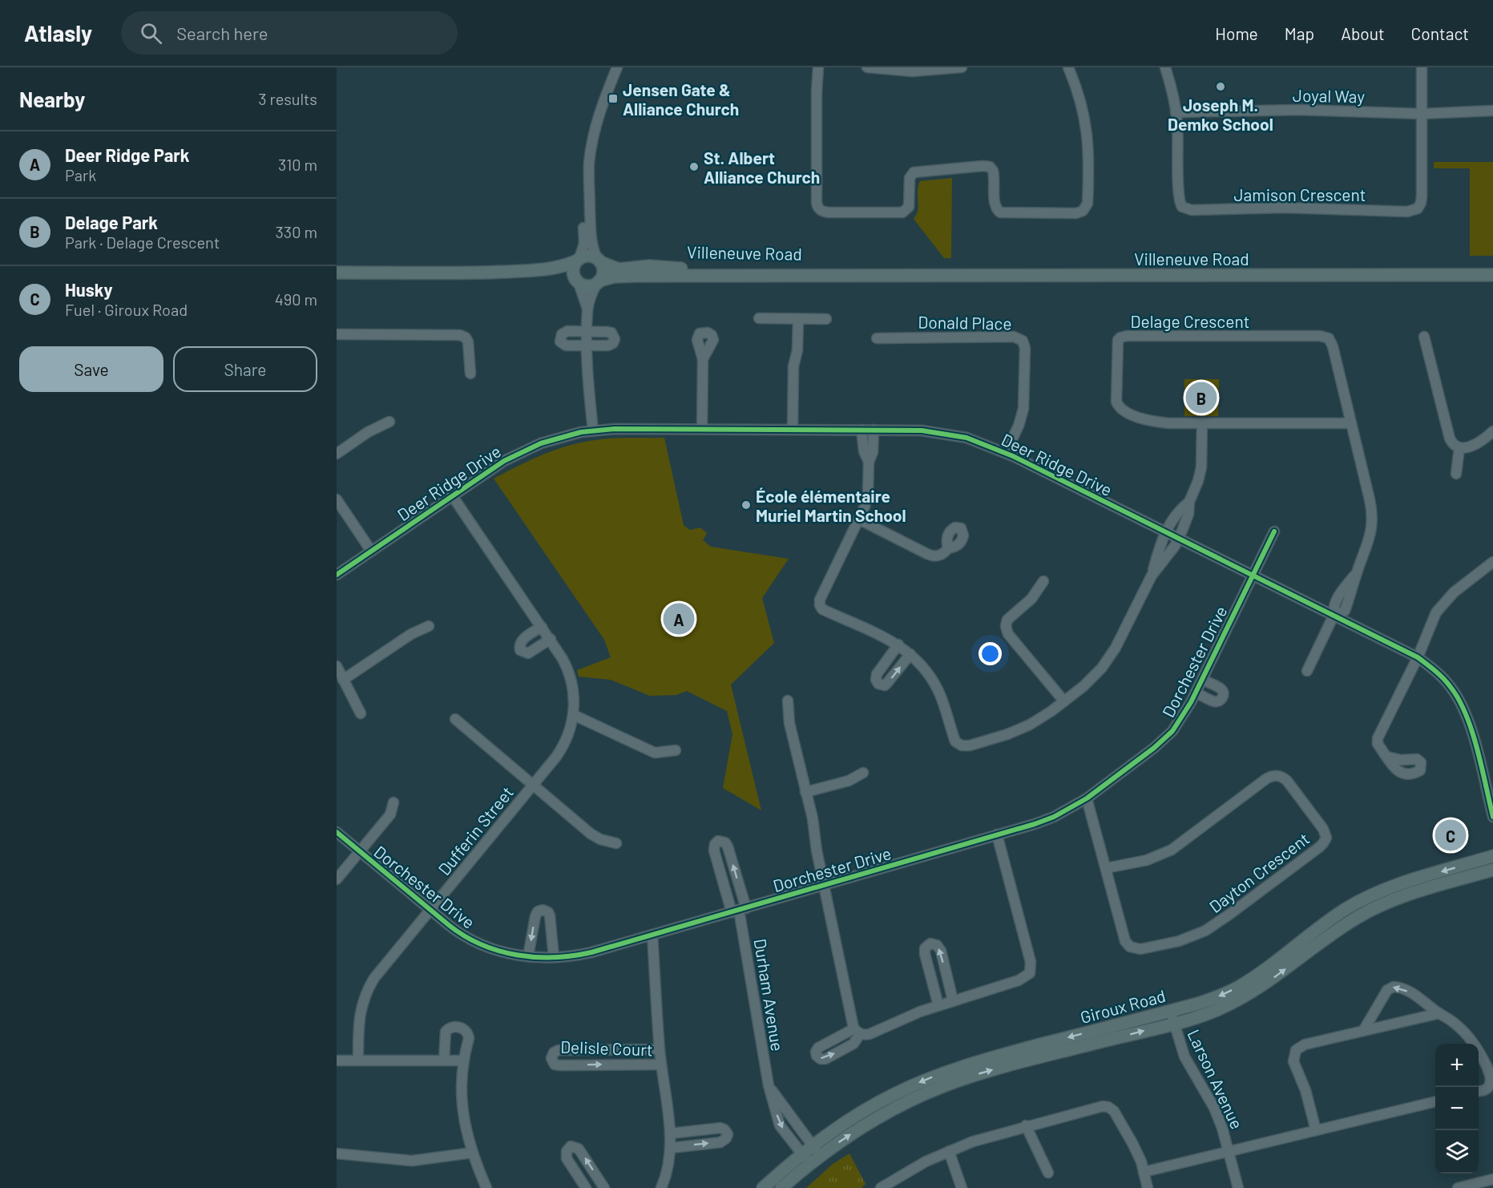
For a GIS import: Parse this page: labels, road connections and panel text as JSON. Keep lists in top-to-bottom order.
{
  "streets": {
    "main road": ["Villeneuve Road", "Giroux Road"],
    "street": [
      "Joyal Way",
      "Jamison Crescent",
      "Delage Crescent",
      "Donald Place",
      "Deer Ridge Drive",
      "Dorchester Drive",
      "Dufferin Street",
      "Dayton Crescent",
      "Durham Avenue",
      "Delisle Court",
      "Larson Avenue"
    ]
  },
  "crossings": [
    ["Joyal Way", "Jamison Crescent"],
    ["Delage Crescent", "Deer Ridge Drive"],
    ["Donald Place", "Deer Ridge Drive"],
    ["Deer Ridge Drive", "Dorchester Drive"],
    ["Deer Ridge Drive", "Dufferin Street"],
    ["Dorchester Drive", "Dufferin Street"],
    ["Dorchester Drive", "Dayton Crescent"],
    ["Dorchester Drive", "Durham Avenue"],
    ["Durham Avenue", "Giroux Road"],
    ["Giroux Road", "Larson Avenue"]
  ],
  "places": {
    "other": ["Joseph M. Demko School", "St. Albert Alliance Church", "École élémentaire Muriel Martin School"],
    "transit": ["Jensen Gate & Alliance Church"]
  },
  "page": {
    "header": "Atlasly",
    "search": "Search here",
    "nav": [
      "Home",
      "Map",
      "About",
      "Contact"
    ],
    "heading": ["Nearby", "3 results"],
    "list": [
      {
        "mark": "A",
        "name": "Deer Ridge Park",
        "note": "Park",
        "value": "310 m"
      },
      {
        "mark": "B",
        "name": "Delage Park",
        "note": "Park · Delage Crescent",
        "value": "330 m"
      },
      {
        "mark": "C",
        "name": "Husky",
        "note": "Fuel · Giroux Road",
        "value": "490 m"
      }
    ],
    "buttons": ["Save", "Share"],
    "pins": ["B", "A", "C"],
    "map_buttons": ["+", "−"]
  }
}
